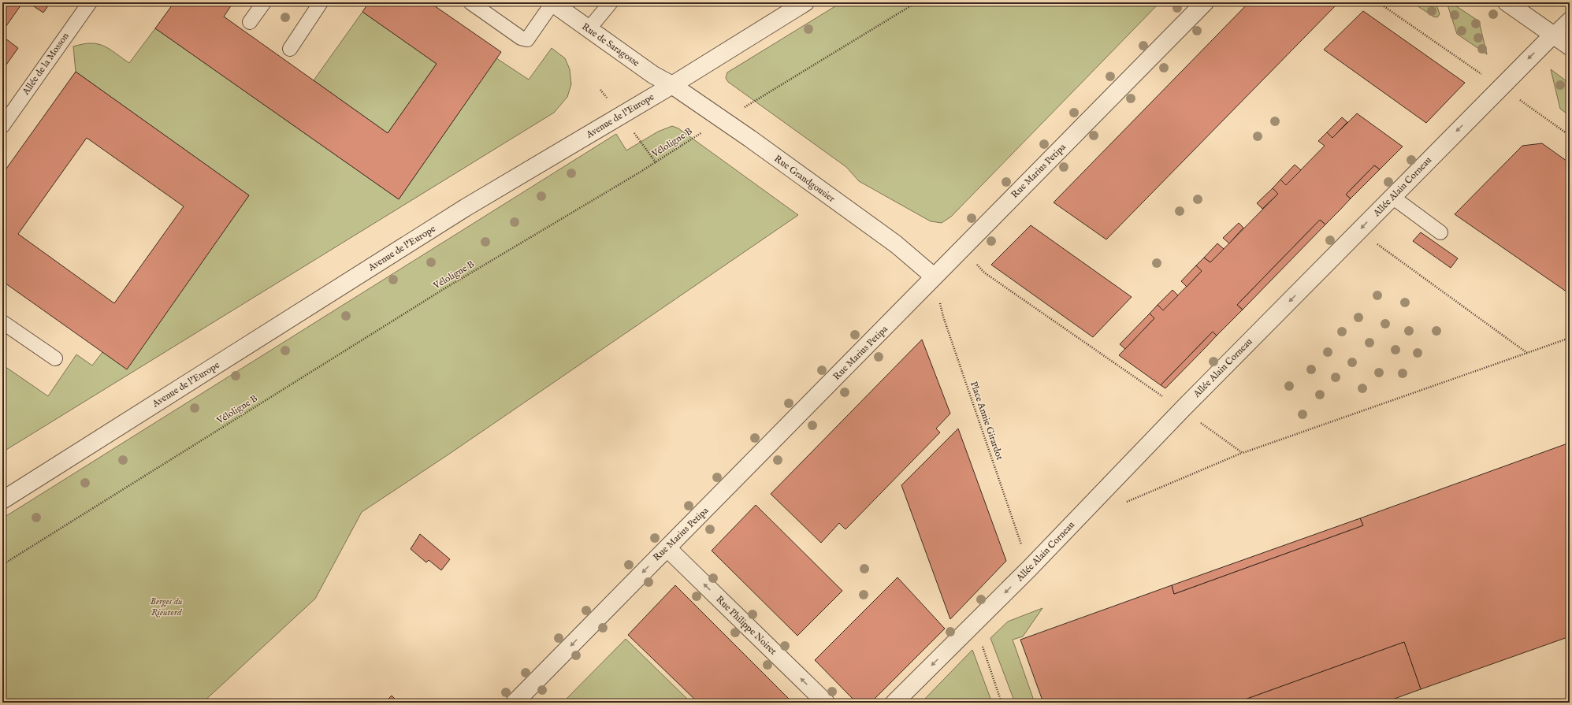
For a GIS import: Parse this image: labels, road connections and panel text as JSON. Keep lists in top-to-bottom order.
{
  "streets": {
    "street": [
      "Rue de Saragosse",
      "Avenue de l'Europe",
      "Rue Marius Petipa",
      "Rue Grandgousier",
      "Allée Alain Corneau",
      "Rue Philippe Noiret"
    ],
    "lane": ["Allée de la Mosson"],
    "path": ["Véloligne B", "Place Annie Girardot"]
  },
  "crossings": [
    ["Rue de Saragosse", "Avenue de l'Europe"],
    ["Rue de Saragosse", "Rue Grandgousier"],
    ["Avenue de l'Europe", "Rue Grandgousier"],
    ["Véloligne B", "Rue Grandgousier"],
    ["Rue Marius Petipa", "Rue Grandgousier"],
    ["Rue Marius Petipa", "Place Annie Girardot"],
    ["Rue Marius Petipa", "Rue Philippe Noiret"],
    ["Rue Grandgousier", "Place Annie Girardot"],
    ["Allée Alain Corneau", "Place Annie Girardot"]
  ],
  "one_way": ["Allée Alain Corneau", "Rue Philippe Noiret"],
  "parks": ["Berges du Rieutord"]
}
